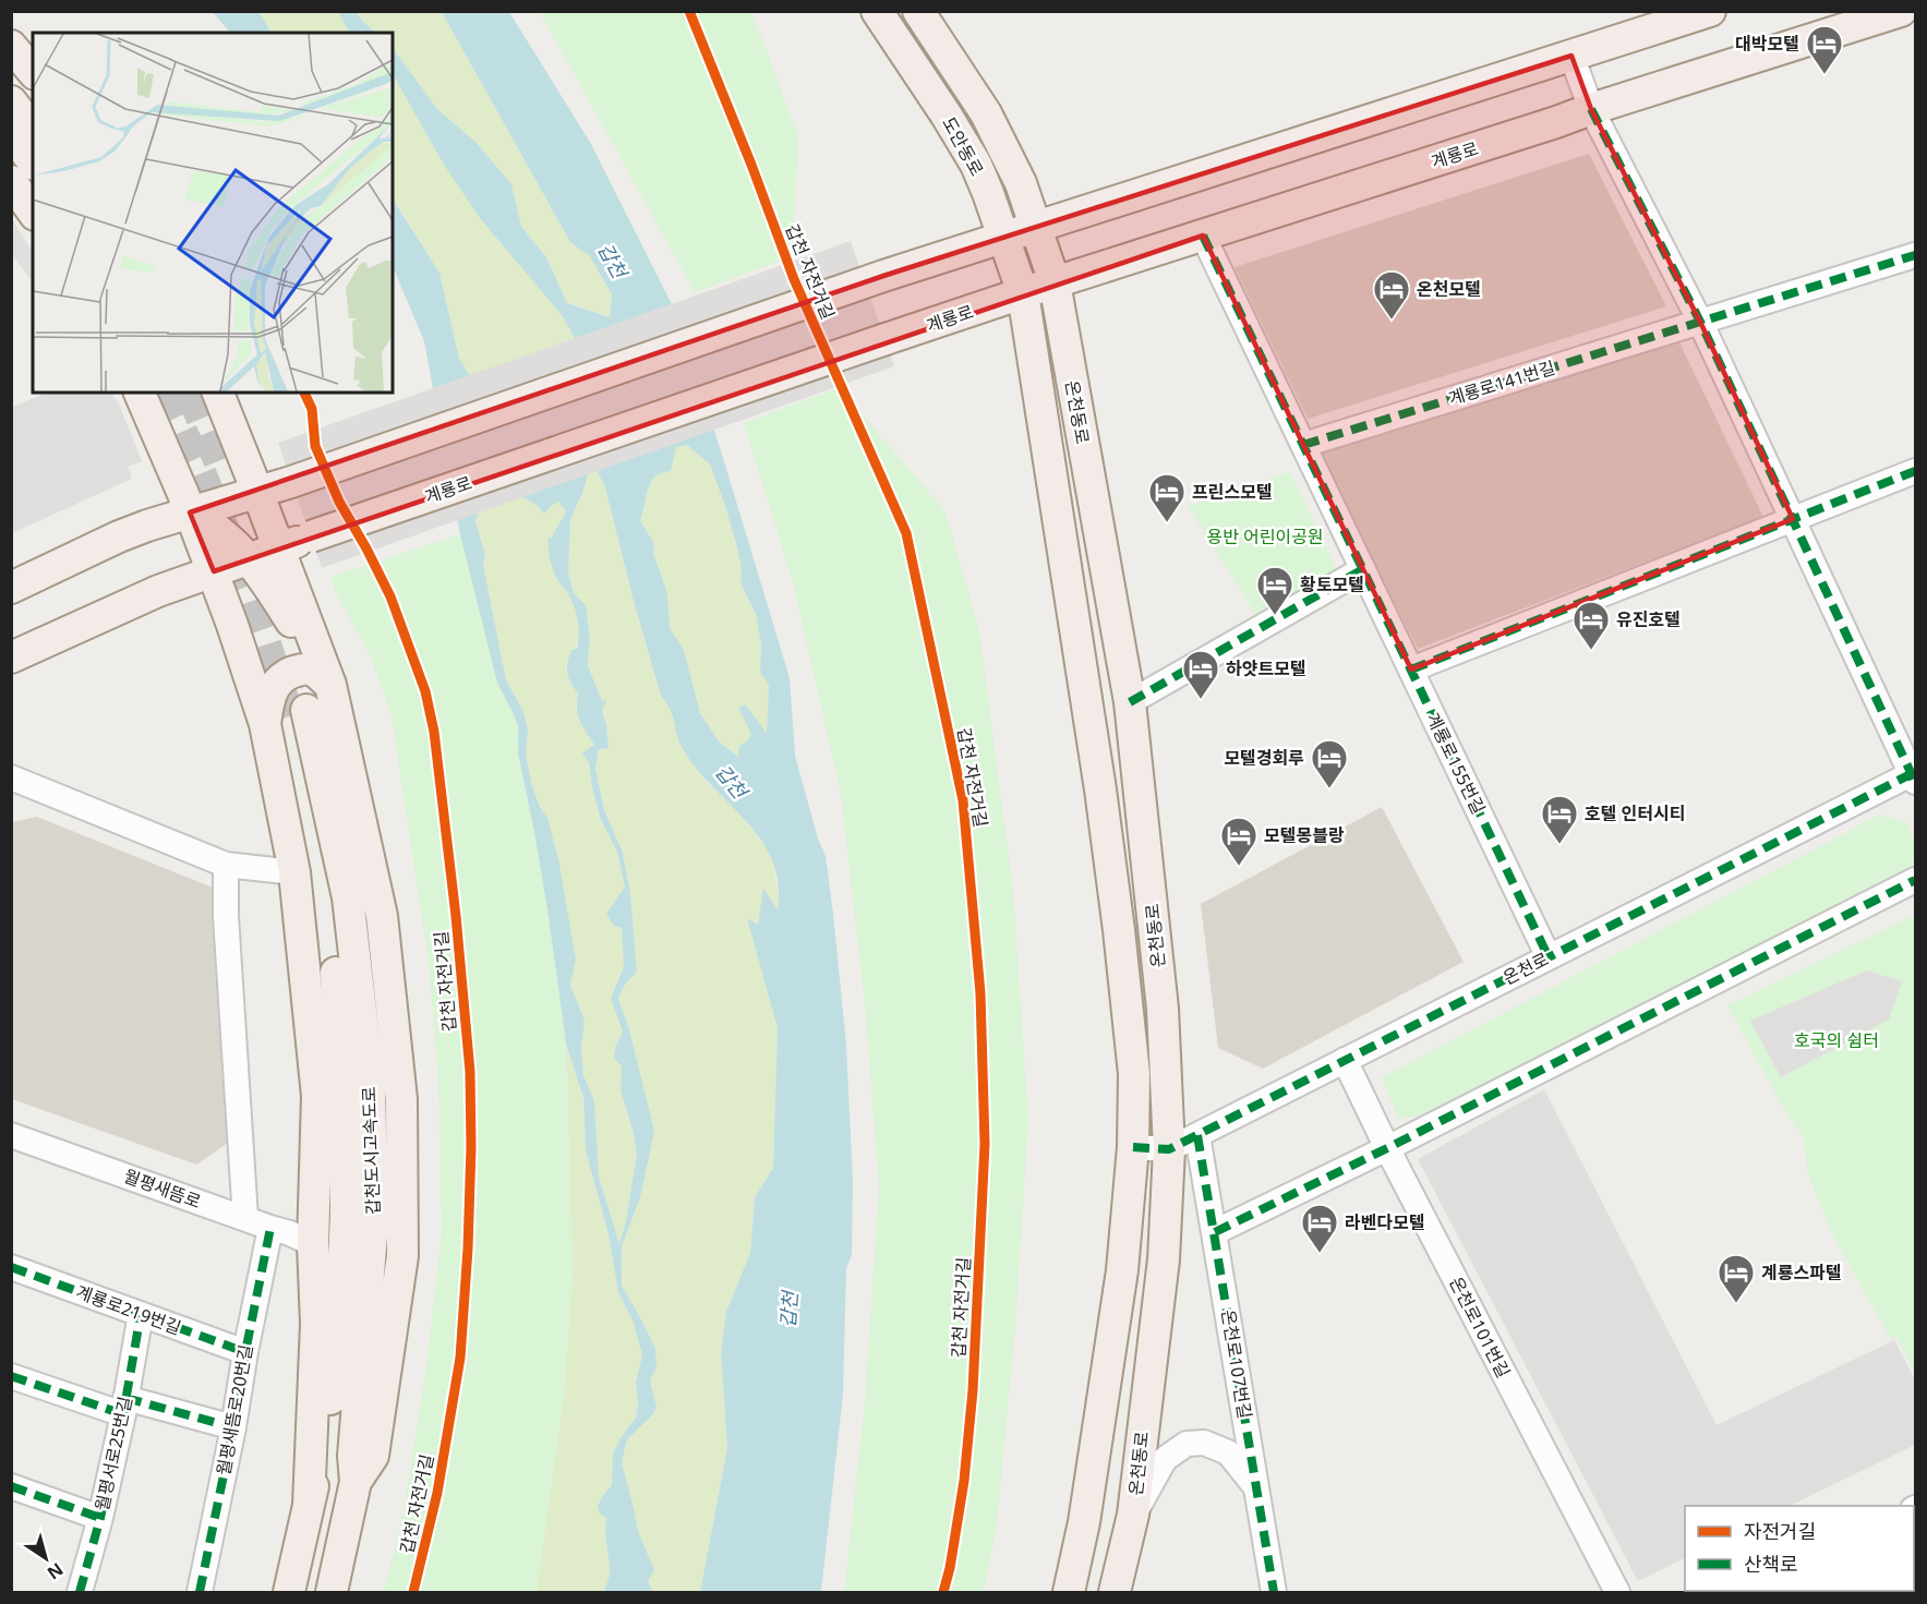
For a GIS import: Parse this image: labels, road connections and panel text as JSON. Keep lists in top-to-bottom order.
{
  "streets": {
    "main road": [
      "도안동로",
      "계룡로",
      "온천동로",
      "갑천도시고속도로"
    ],
    "street": [
      "계룡로141번길",
      "계룡로155번길",
      "온천로",
      "월평새뜸로",
      "계룡로219번길",
      "온천로101번길",
      "온천로107번길",
      "월평새뜸로20번길",
      "월평서로25번길"
    ],
    "cycle path": ["갑천 자전거길"]
  },
  "crossings": [
    ["도안동로", "계룡로"],
    ["도안동로", "온천동로"],
    ["계룡로", "온천동로"],
    ["계룡로", "계룡로155번길"],
    ["계룡로141번길", "계룡로155번길"],
    ["온천동로", "온천로"],
    ["계룡로155번길", "온천로"],
    ["온천로", "온천로101번길"],
    ["온천로", "온천로107번길"],
    ["월평새뜸로", "월평새뜸로20번길"],
    ["계룡로219번길", "월평새뜸로20번길"],
    ["계룡로219번길", "월평서로25번길"]
  ],
  "water": ["갑천"],
  "parks": ["용반 어린이공원", "호국의 쉼터"],
  "places": {
    "hotel": [
      "대박모텔",
      "온천모텔",
      "프린스모텔",
      "황토모텔",
      "유진호텔",
      "하얏트모텔",
      "모텔경회루",
      "호텔 인터시티",
      "모텔몽블랑",
      "라벤다모텔",
      "계룡스파텔"
    ]
  },
  "legend": ["자전거길", "산책로"],
  "north": "bottom right"
}
